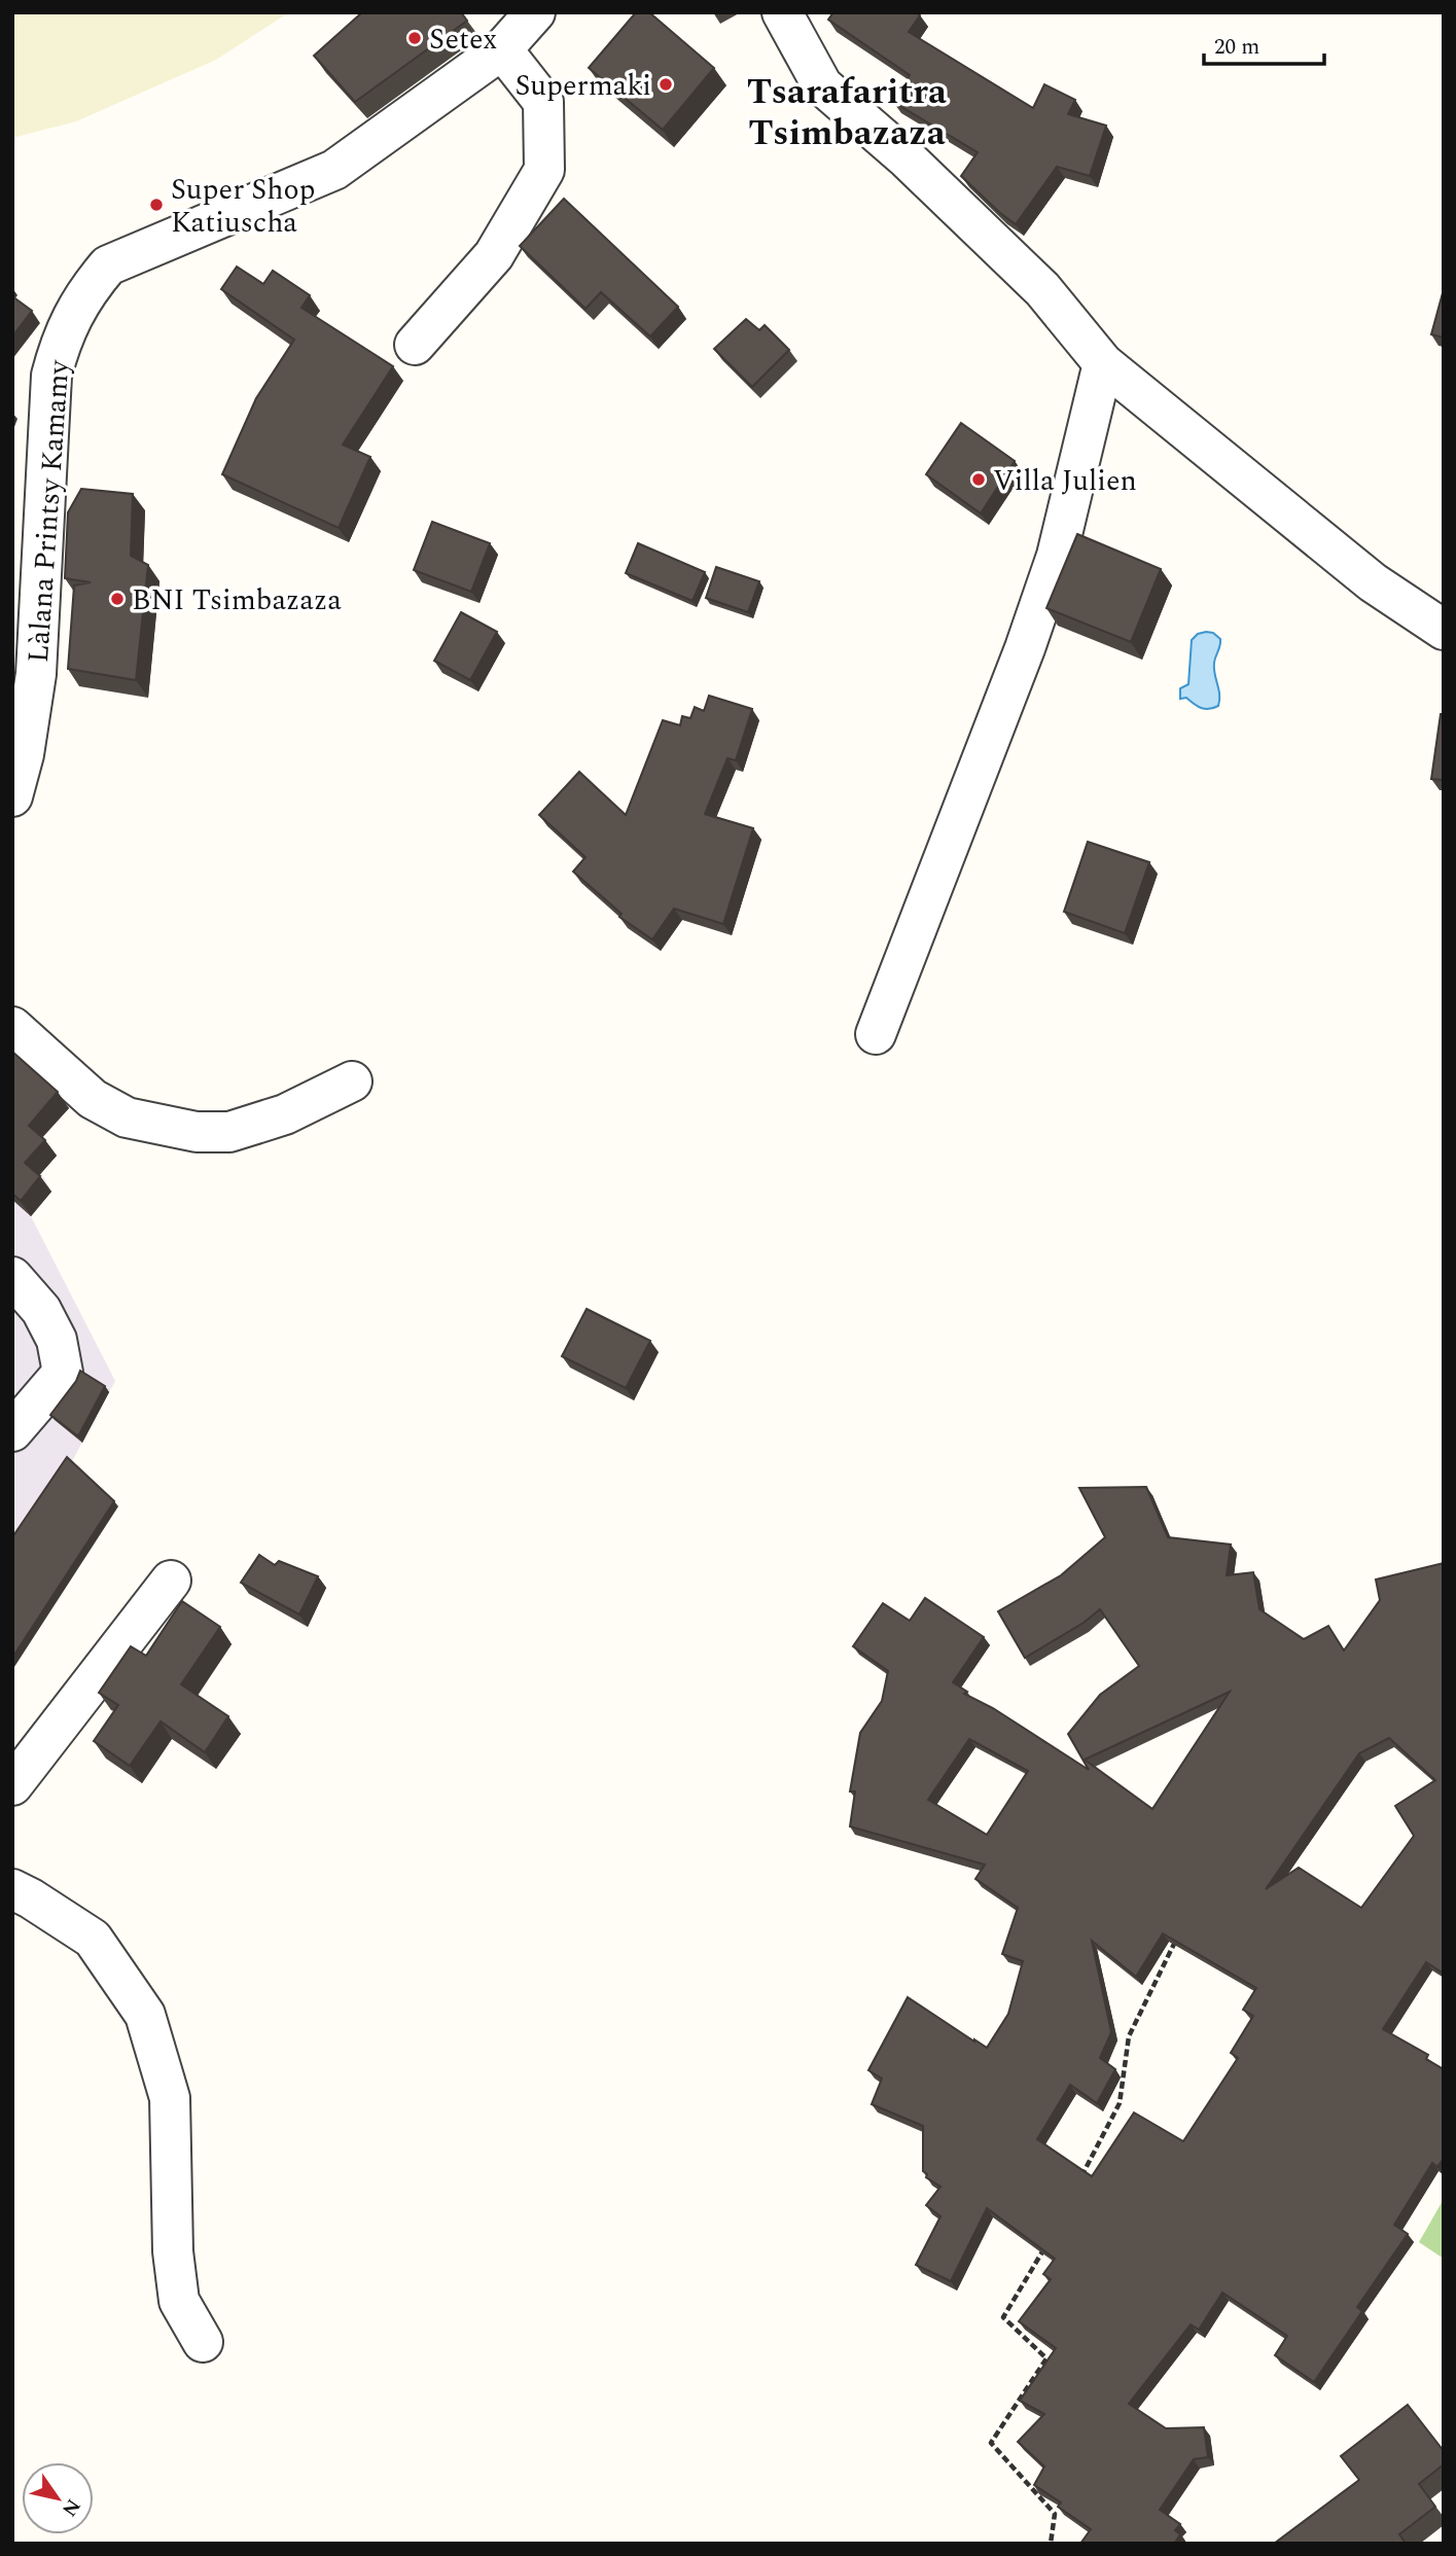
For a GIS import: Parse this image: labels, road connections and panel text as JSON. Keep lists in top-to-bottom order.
{
  "streets": {
    "street": ["Làlana Printsy Kamamy"]
  },
  "districts": ["Tsarafaritra Tsimbazaza"],
  "places": [
    "Setex",
    "Supermaki",
    "Super Shop Katiuscha",
    "Villa Julien",
    "BNI Tsimbazaza"
  ],
  "scale_bar": "20 m",
  "north": "bottom right"
}
